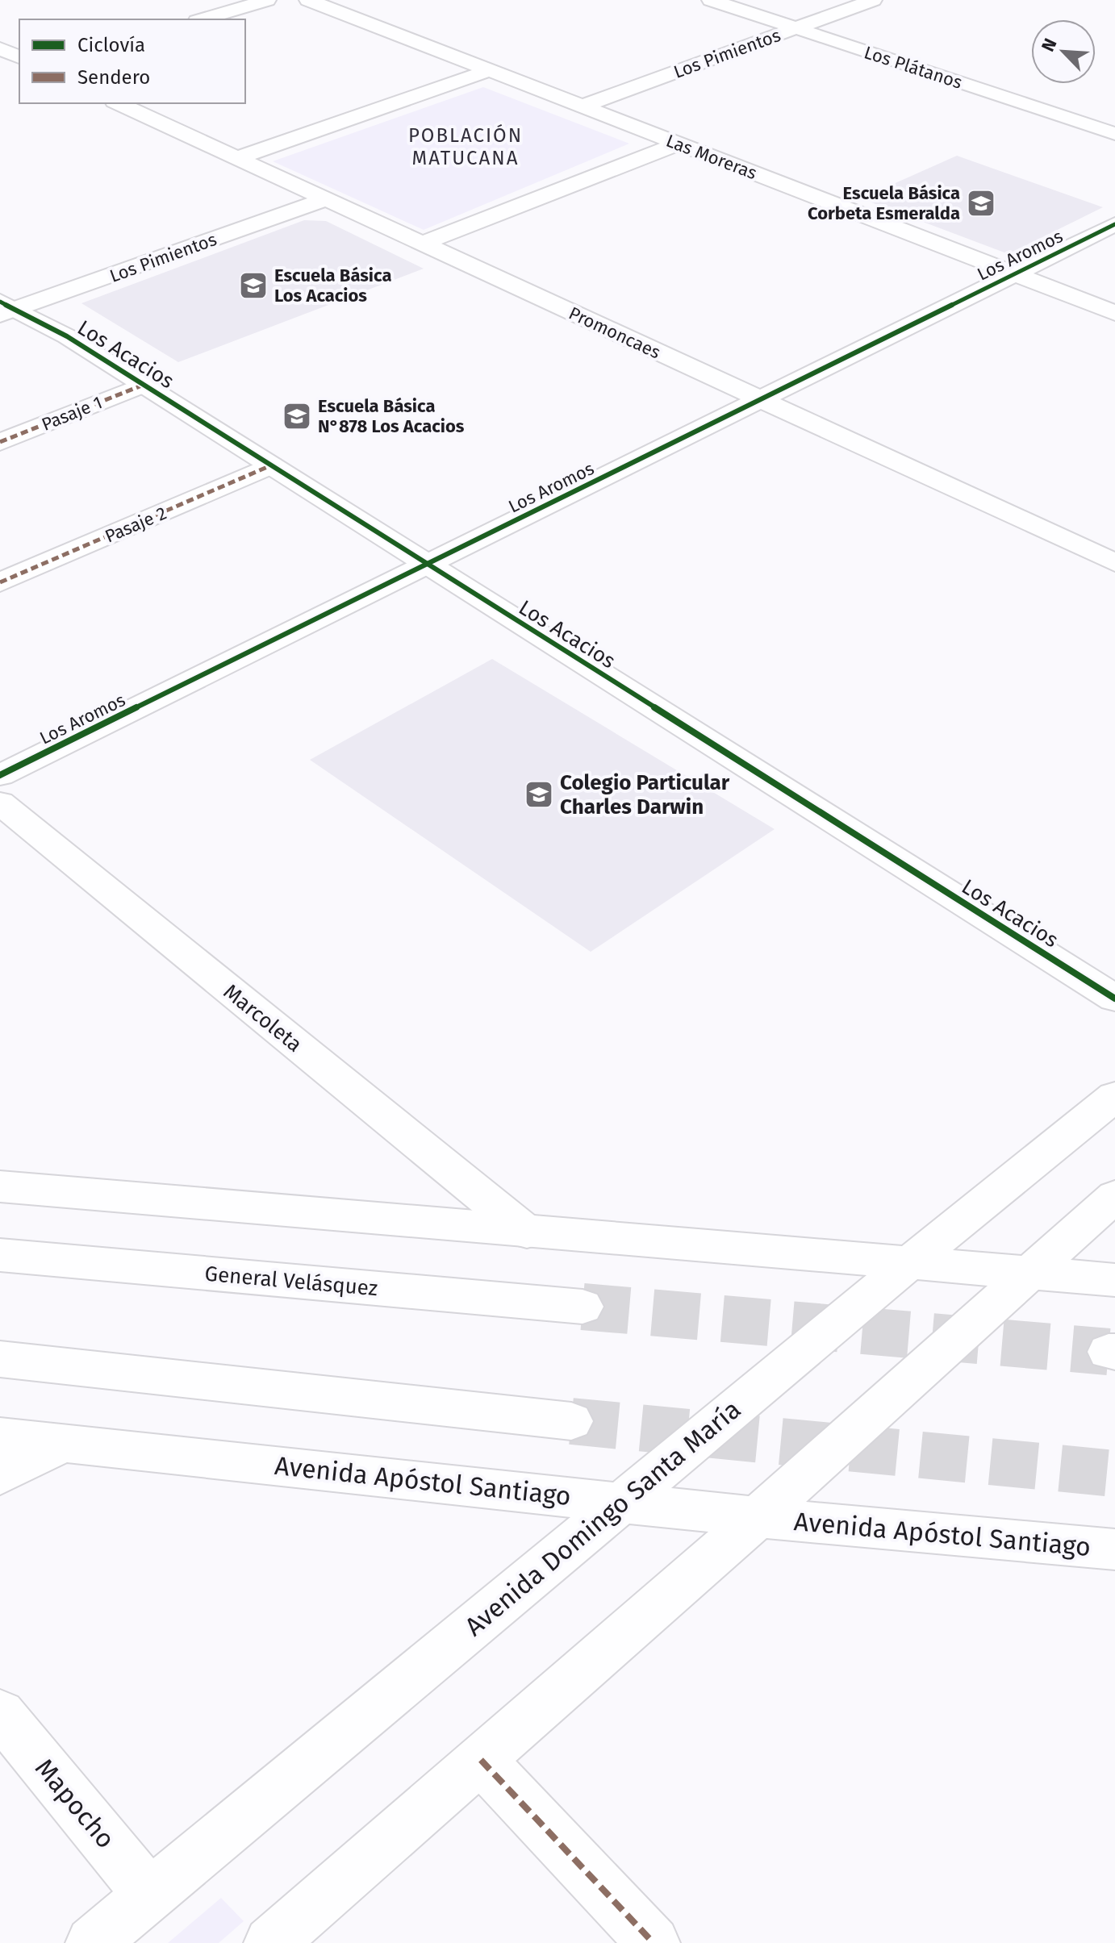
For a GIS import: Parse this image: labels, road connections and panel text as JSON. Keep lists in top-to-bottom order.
{
  "streets": {
    "main road": [
      "Los Pimientos",
      "Los Plátanos",
      "Las Moreras",
      "Los Aromos",
      "Promoncaes",
      "Los Acacios",
      "Pasaje 1",
      "Pasaje 2",
      "Marcoleta",
      "General Velásquez",
      "Avenida Apóstol Santiago",
      "Avenida Domingo Santa María",
      "Mapocho"
    ]
  },
  "crossings": [
    ["Los Pimientos", "Los Plátanos"],
    ["Los Pimientos", "Las Moreras"],
    ["Los Pimientos", "Promoncaes"],
    ["Los Pimientos", "Los Acacios"],
    ["Las Moreras", "Los Aromos"],
    ["Los Aromos", "Promoncaes"],
    ["Los Aromos", "Los Acacios"],
    ["Los Acacios", "Pasaje 1"],
    ["Los Acacios", "Pasaje 2"],
    ["Avenida Apóstol Santiago", "Avenida Domingo Santa María"],
    ["Avenida Domingo Santa María", "Mapocho"]
  ],
  "districts": ["POBLACIÓN MATUCANA"],
  "places": {
    "school or university": [
      "Escuela Básica Corbeta Esmeralda",
      "Escuela Básica Los Acacios",
      "Escuela Básica N°878 Los Acacios",
      "Colegio Particular Charles Darwin"
    ]
  },
  "legend": ["Ciclovía", "Sendero"],
  "north": "top left"
}
